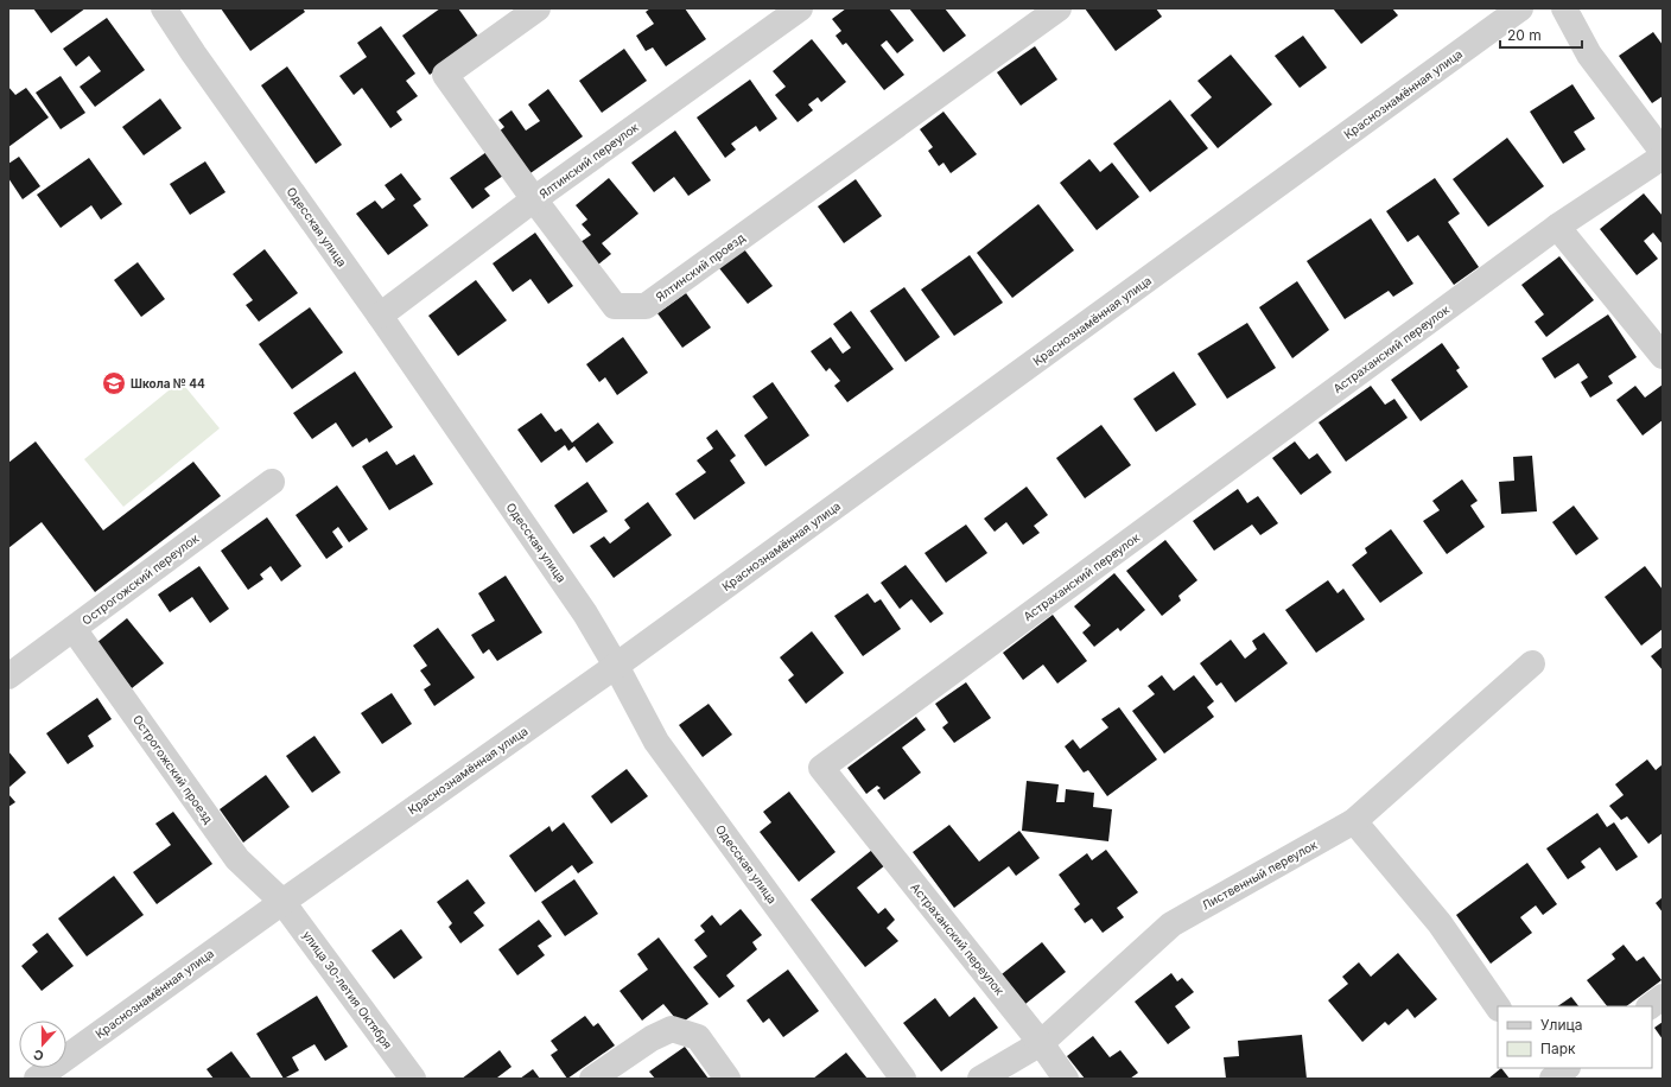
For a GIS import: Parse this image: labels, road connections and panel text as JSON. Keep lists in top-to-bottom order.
{
  "streets": {
    "street": [
      "Краснознамённая улица",
      "Ялтинский переулок",
      "Одесская улица",
      "Ялтинский проезд",
      "Астраханский переулок",
      "Острогожский переулок",
      "Острогожский проезд",
      "Лиственный переулок",
      "улица 30-летия Октября"
    ]
  },
  "crossings": [
    ["Краснознамённая улица", "Одесская улица"],
    ["Краснознамённая улица", "Острогожский проезд"],
    ["Краснознамённая улица", "улица 30-летия Октября"],
    ["Ялтинский переулок", "Одесская улица"],
    ["Ялтинский переулок", "Ялтинский проезд"],
    ["Астраханский переулок", "Лиственный переулок"],
    ["Острогожский переулок", "Острогожский проезд"],
    ["Острогожский проезд", "улица 30-летия Октября"]
  ],
  "places": {
    "school or university": ["Школа № 44"]
  },
  "legend": ["Улица", "Парк"],
  "scale_bar": "20 m",
  "north": "bottom"
}
